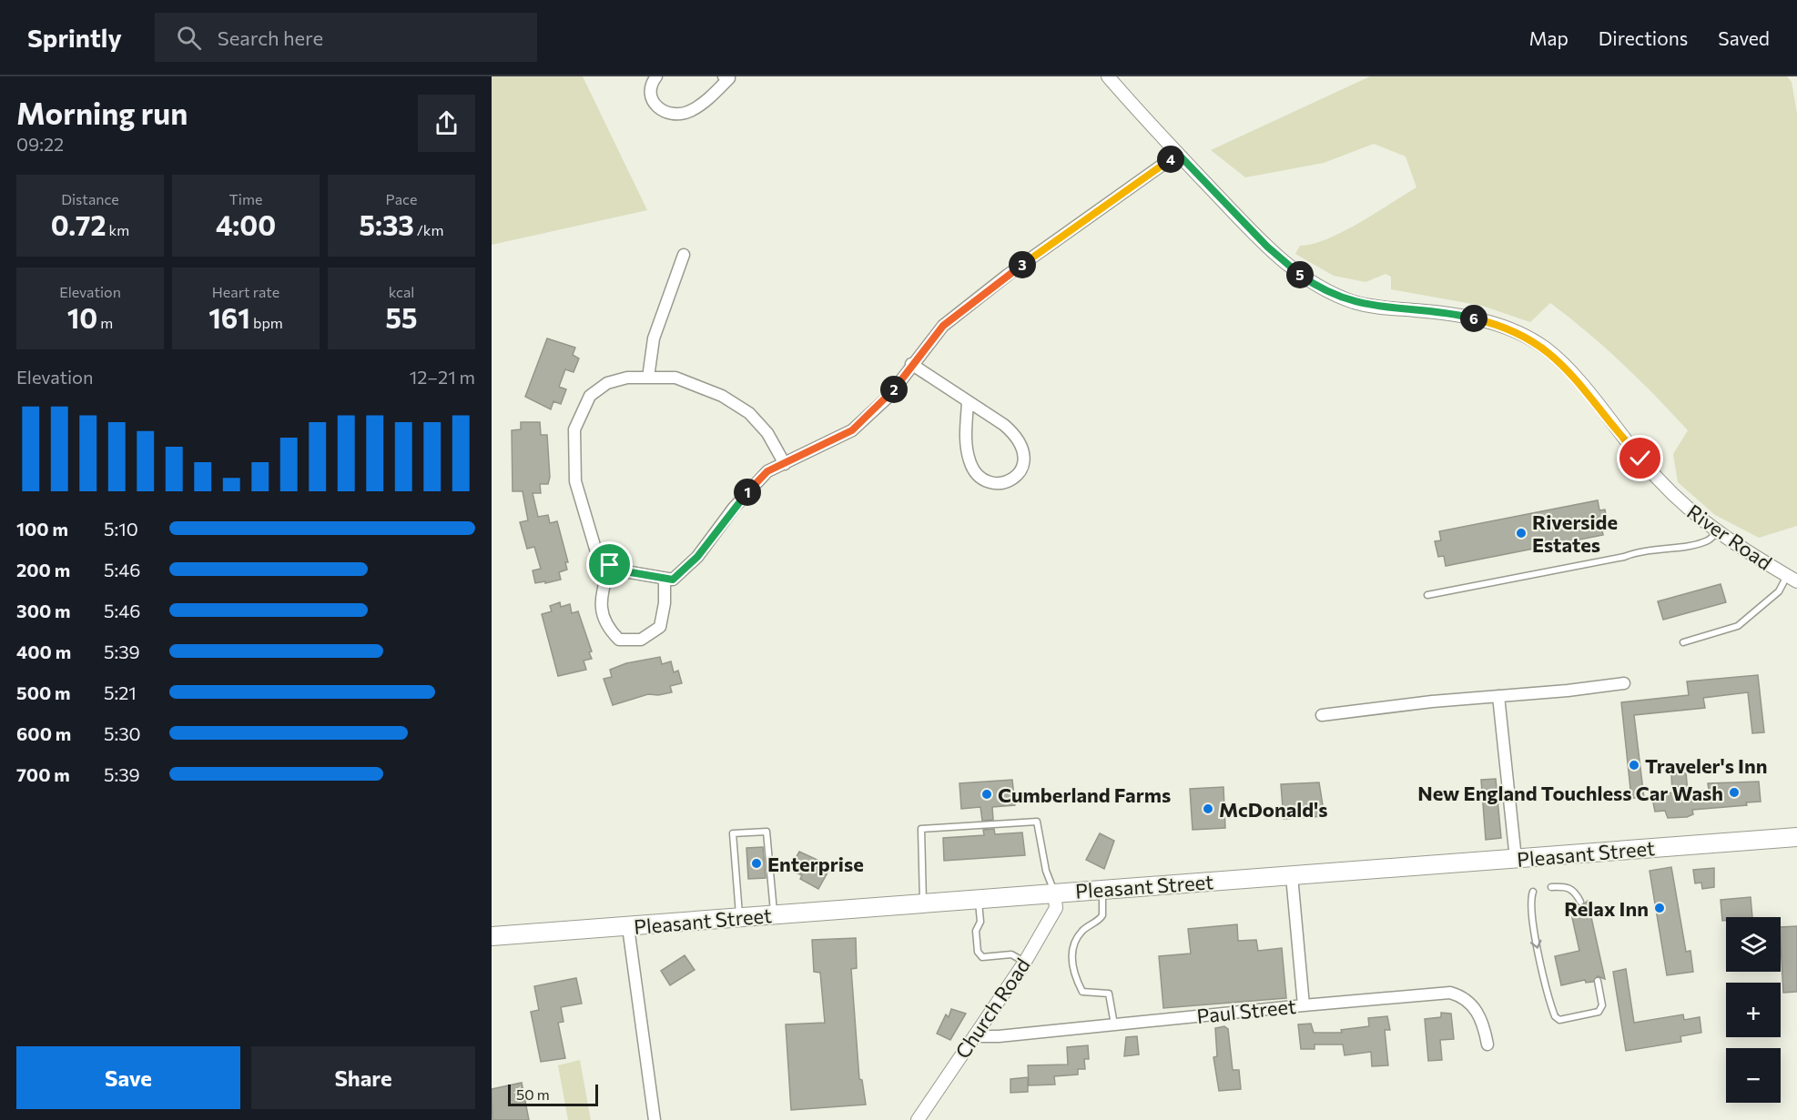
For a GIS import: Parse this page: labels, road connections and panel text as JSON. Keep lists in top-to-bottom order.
{
  "streets": {
    "highway": ["Pleasant Street"],
    "street": ["River Road", "Church Road", "Paul Street"]
  },
  "crossings": [
    ["Pleasant Street", "Church Road"],
    ["Church Road", "Paul Street"]
  ],
  "places": [
    "Riverside Estates",
    "Traveler's Inn",
    "New England Touchless Car Wash",
    "Cumberland Farms",
    "McDonald's",
    "Enterprise",
    "Relax Inn"
  ],
  "scale_bar": "50 m",
  "page": {
    "header": "Sprintly",
    "search": "Search here",
    "nav": ["Map", "Directions", "Saved"],
    "heading": ["Morning run", "09:22"],
    "pins": [
      "4",
      "3",
      "5",
      "6",
      "2",
      "1"
    ],
    "stats": [
      ["Distance", "0.72 km"],
      ["Time", "4:00"],
      ["Pace", "5:33 /km"],
      ["Elevation", "10 m"],
      ["Heart rate", "161 bpm"],
      ["kcal", "55"]
    ],
    "chart": ["Elevation", "12–21 m"],
    "list": [
      {
        "name": "100 m",
        "note": "5:10"
      },
      {
        "name": "200 m",
        "note": "5:46"
      },
      {
        "name": "300 m",
        "note": "5:46"
      },
      {
        "name": "400 m",
        "note": "5:39"
      },
      {
        "name": "500 m",
        "note": "5:21"
      },
      {
        "name": "600 m",
        "note": "5:30"
      },
      {
        "name": "700 m",
        "note": "5:39"
      }
    ],
    "map_buttons": ["+", "−"],
    "buttons": ["Save", "Share"],
    "scale": "50 m"
  }
}
